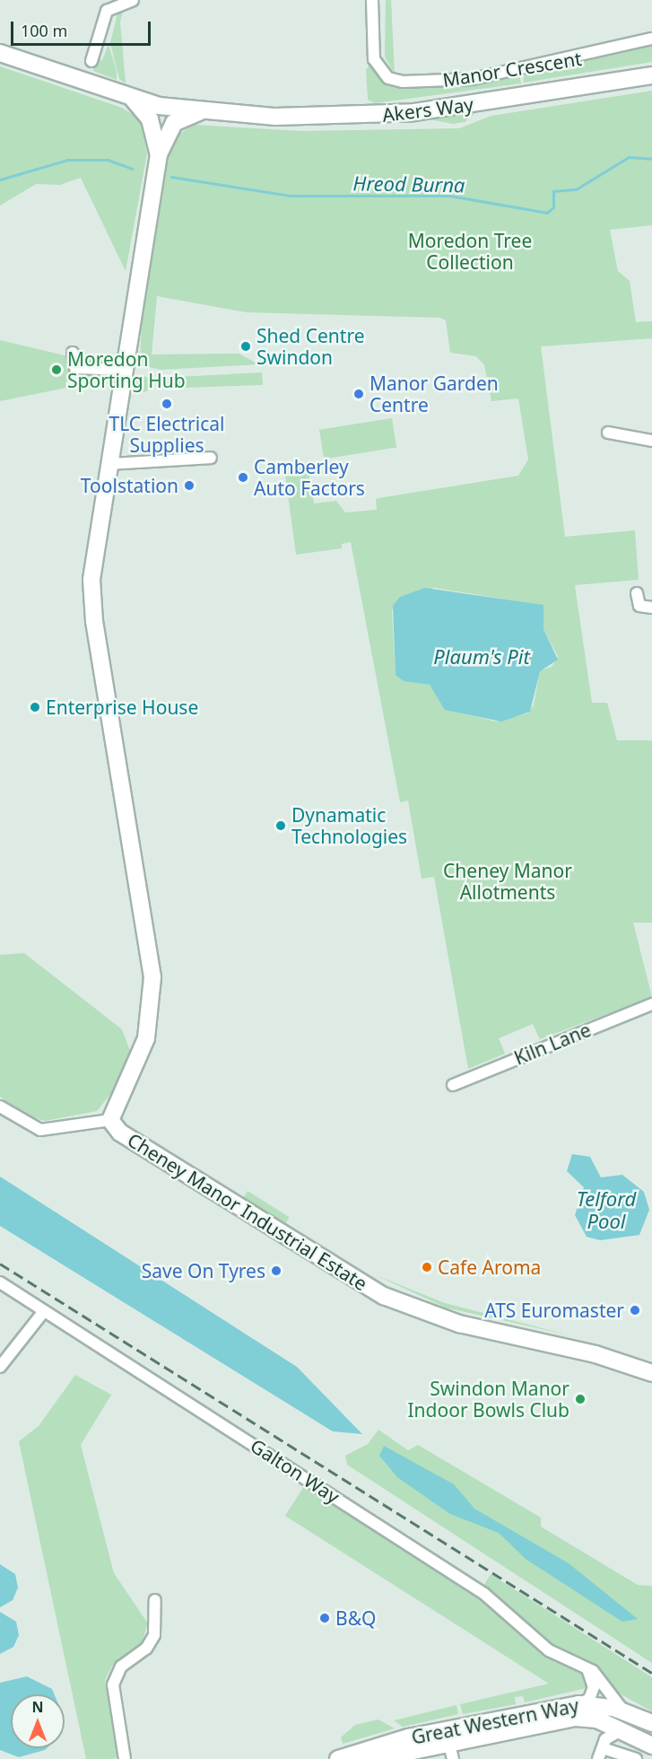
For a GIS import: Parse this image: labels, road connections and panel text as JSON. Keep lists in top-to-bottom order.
{
  "streets": {
    "street": [
      "Manor Crescent",
      "Akers Way",
      "Kiln Lane",
      "Cheney Manor Industrial Estate",
      "Galton Way",
      "Great Western Way"
    ]
  },
  "crossings": [
    ["Akers Way", "Cheney Manor Industrial Estate"],
    ["Galton Way", "Great Western Way"]
  ],
  "water": ["Hreod Burna", "Plaum's Pit", "Telford Pool"],
  "parks": ["Moredon Tree Collection", "Cheney Manor Allotments"],
  "places": [
    "Shed Centre Swindon",
    "Moredon Sporting Hub",
    "Manor Garden Centre",
    "TLC Electrical Supplies",
    "Camberley Auto Factors",
    "Toolstation",
    "Enterprise House",
    "Dynamatic Technologies",
    "Cafe Aroma",
    "Save On Tyres",
    "ATS Euromaster",
    "Swindon Manor Indoor Bowls Club",
    "B&Q"
  ],
  "scale_bar": "100 m",
  "north": "top"
}
